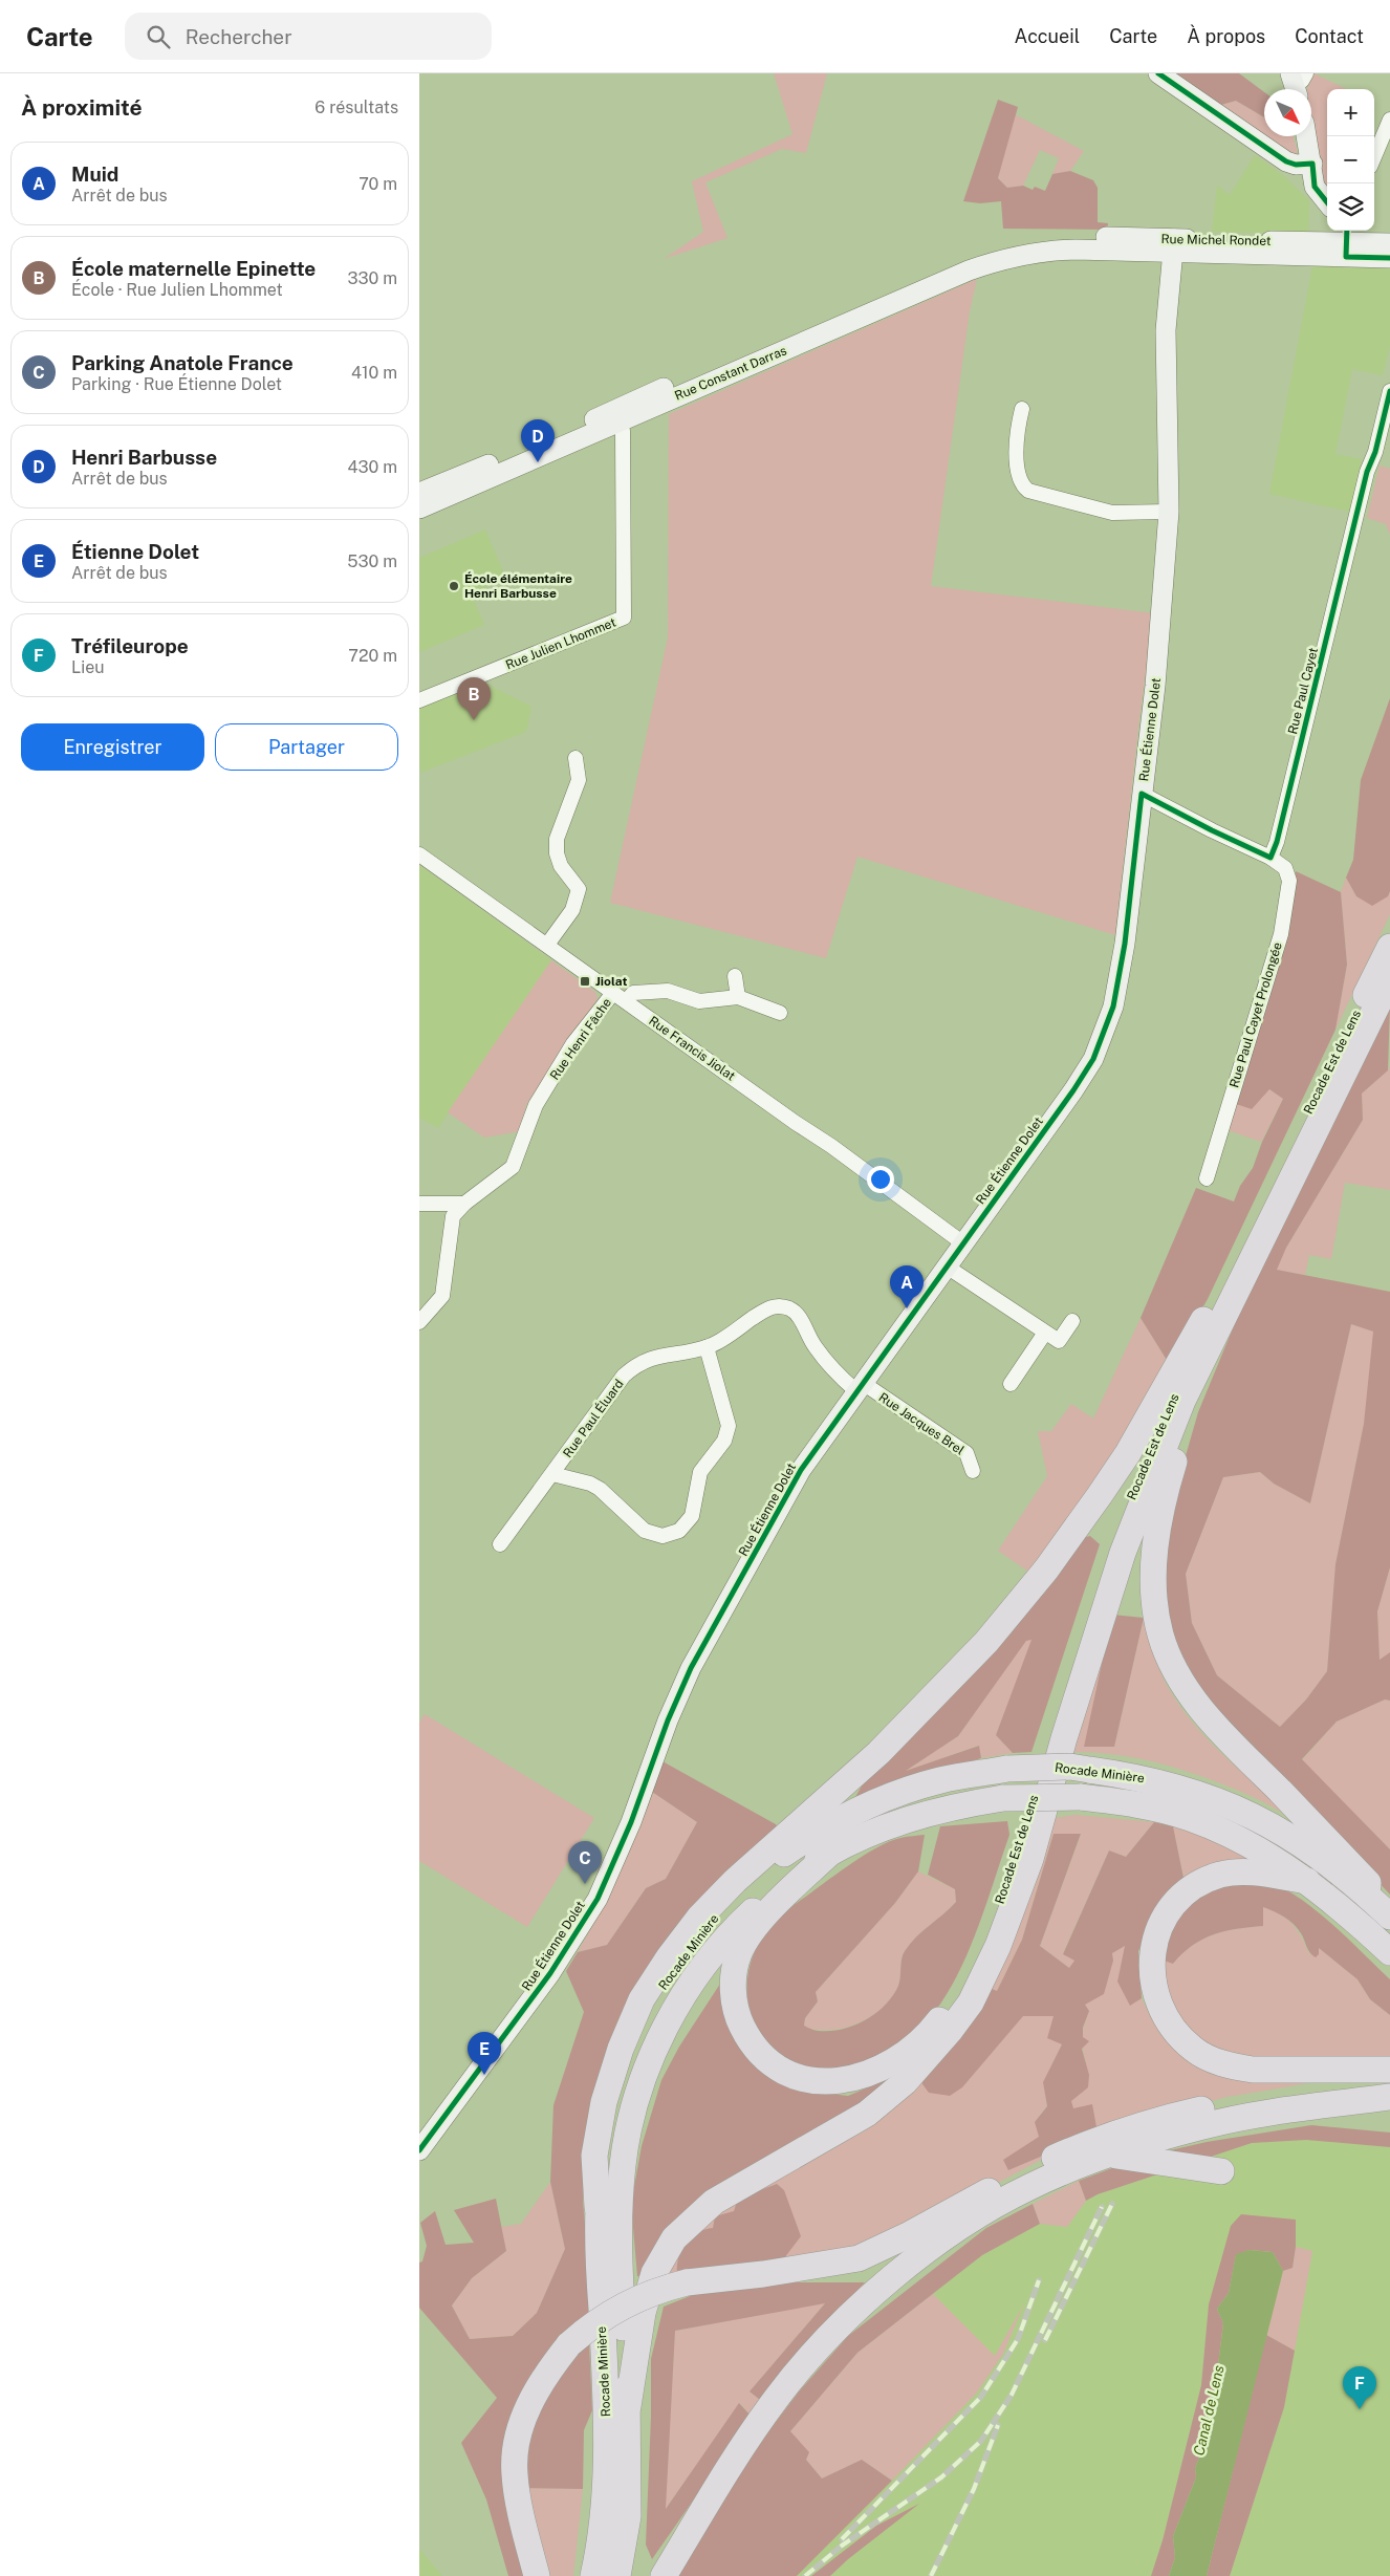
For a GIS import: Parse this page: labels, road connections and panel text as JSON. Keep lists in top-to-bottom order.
{
  "streets": {
    "highway": ["Rocade Est de Lens", "Rocade Minière"],
    "street": [
      "Rue Michel Rondet",
      "Rue Constant Darras",
      "Rue Julien Lhommet",
      "Rue Paul Cayet",
      "Rue Étienne Dolet",
      "Rue Paul Cayet Prolongée",
      "Rue Henri Fâche",
      "Rue Francis Jiolat",
      "Rue Paul Éluard",
      "Rue Jacques Brel"
    ]
  },
  "crossings": [
    ["Rue Michel Rondet", "Rue Constant Darras"],
    ["Rue Michel Rondet", "Rue Étienne Dolet"],
    ["Rue Constant Darras", "Rue Julien Lhommet"],
    ["Rue Paul Cayet", "Rue Paul Cayet Prolongée"],
    ["Rue Étienne Dolet", "Rue Francis Jiolat"],
    ["Rue Étienne Dolet", "Rue Paul Éluard"],
    ["Rue Étienne Dolet", "Rue Jacques Brel"],
    ["Rue Henri Fâche", "Rue Francis Jiolat"],
    ["Rue Paul Éluard", "Rue Jacques Brel"]
  ],
  "water": ["Canal de Lens"],
  "places": {
    "other": ["École élémentaire Henri Barbusse"],
    "transit": ["Jiolat"]
  },
  "north": "bottom right",
  "page": {
    "header": "Carte",
    "search": "Rechercher",
    "nav": [
      "Accueil",
      "Carte",
      "À propos",
      "Contact"
    ],
    "heading": ["À proximité", "6 résultats"],
    "map_buttons": ["+", "−"],
    "list": [
      {
        "mark": "A",
        "name": "Muid",
        "note": "Arrêt de bus",
        "value": "70 m"
      },
      {
        "mark": "B",
        "name": "École maternelle Epinette",
        "note": "École · Rue Julien Lhommet",
        "value": "330 m"
      },
      {
        "mark": "C",
        "name": "Parking Anatole France",
        "note": "Parking · Rue Étienne Dolet",
        "value": "410 m"
      },
      {
        "mark": "D",
        "name": "Henri Barbusse",
        "note": "Arrêt de bus",
        "value": "430 m"
      },
      {
        "mark": "E",
        "name": "Étienne Dolet",
        "note": "Arrêt de bus",
        "value": "530 m"
      },
      {
        "mark": "F",
        "name": "Tréfileurope",
        "note": "Lieu",
        "value": "720 m"
      }
    ],
    "pins": [
      "D",
      "B",
      "A",
      "C",
      "E",
      "F"
    ],
    "buttons": ["Enregistrer", "Partager"]
  }
}
